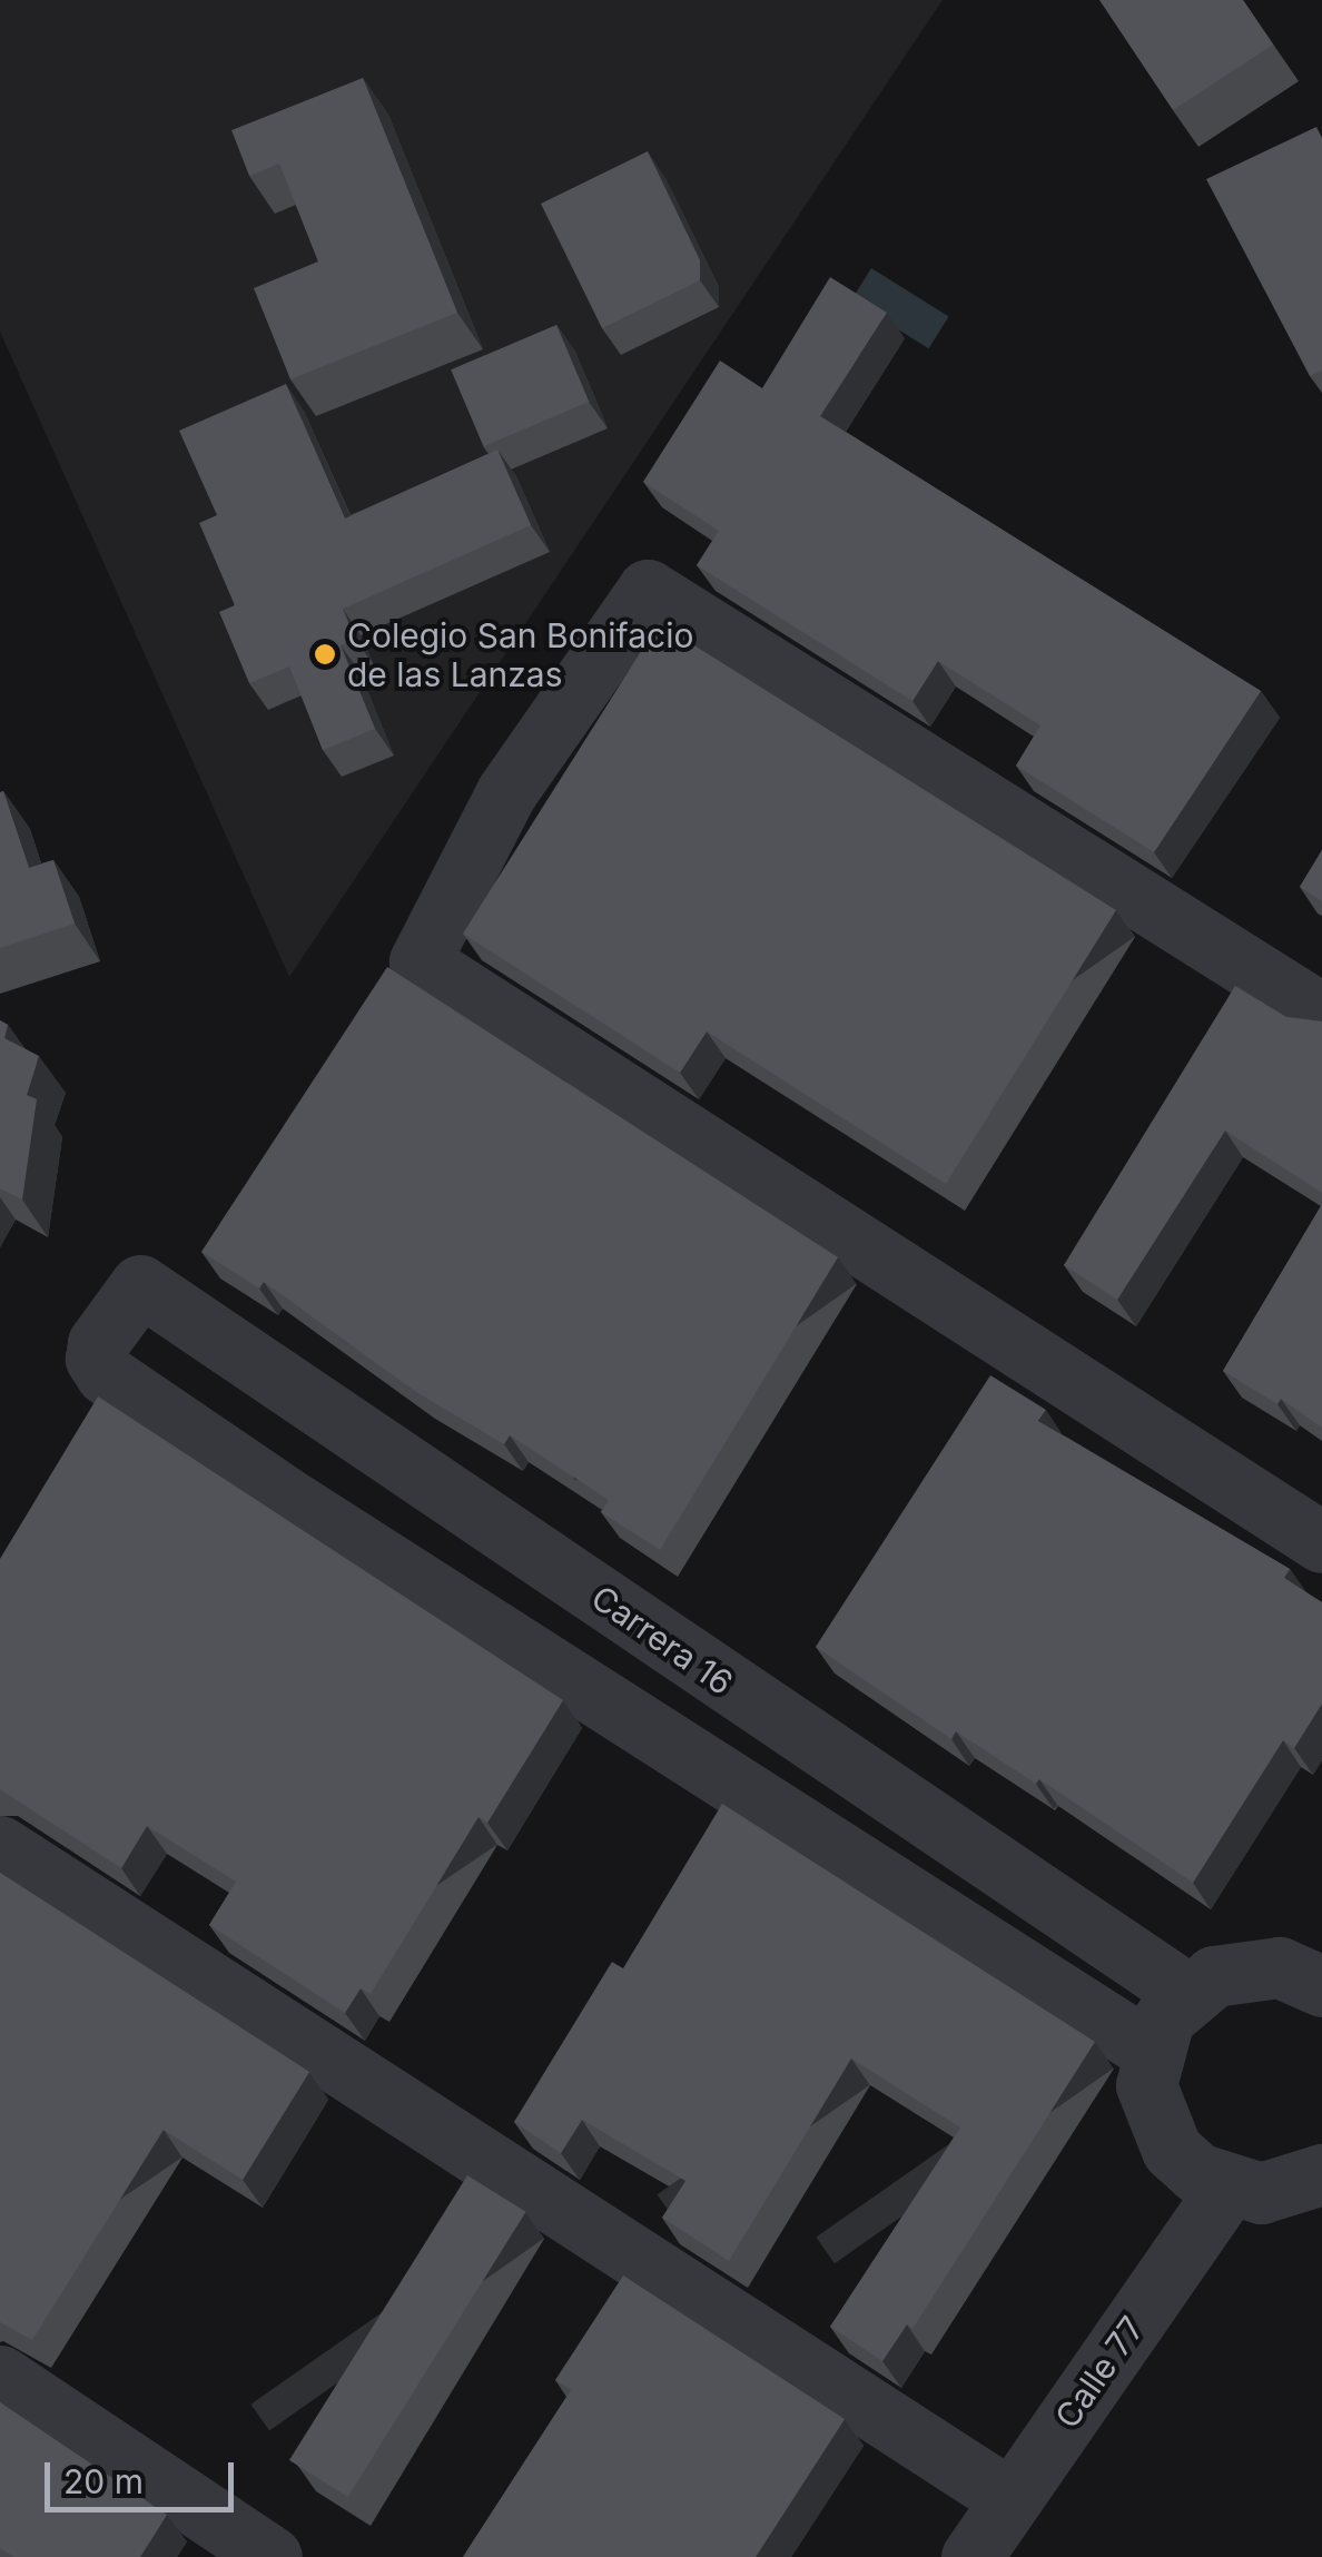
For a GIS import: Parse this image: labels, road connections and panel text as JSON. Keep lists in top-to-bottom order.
{
  "streets": {
    "street": ["Carrera 16", "Calle 77"]
  },
  "places": ["Colegio San Bonifacio de las Lanzas"],
  "scale_bar": "20 m"
}
